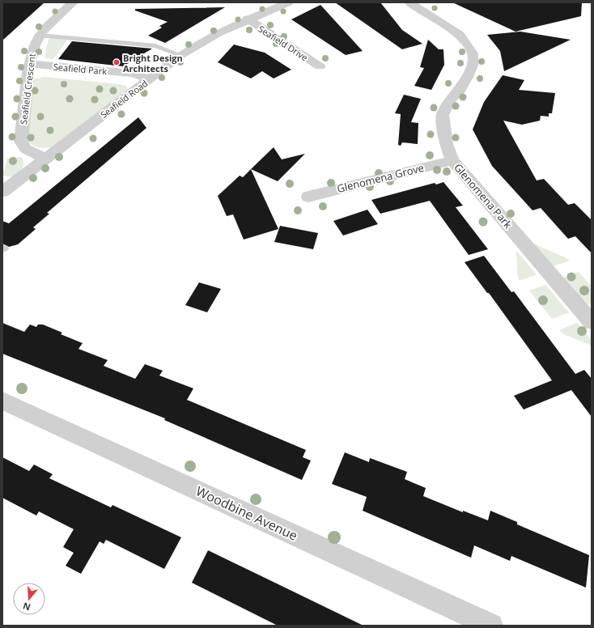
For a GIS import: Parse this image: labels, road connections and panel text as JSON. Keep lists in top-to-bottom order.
{
  "streets": {
    "street": [
      "Seafield Drive",
      "Seafield Park",
      "Seafield Crescent",
      "Seafield Road",
      "Glenomena Grove",
      "Glenomena Park",
      "Woodbine Avenue"
    ]
  },
  "crossings": [
    ["Seafield Drive", "Seafield Road"],
    ["Seafield Park", "Seafield Crescent"],
    ["Seafield Park", "Seafield Road"],
    ["Seafield Crescent", "Seafield Road"],
    ["Glenomena Grove", "Glenomena Park"]
  ],
  "places": ["Bright Design Architects"],
  "north": "bottom"
}
